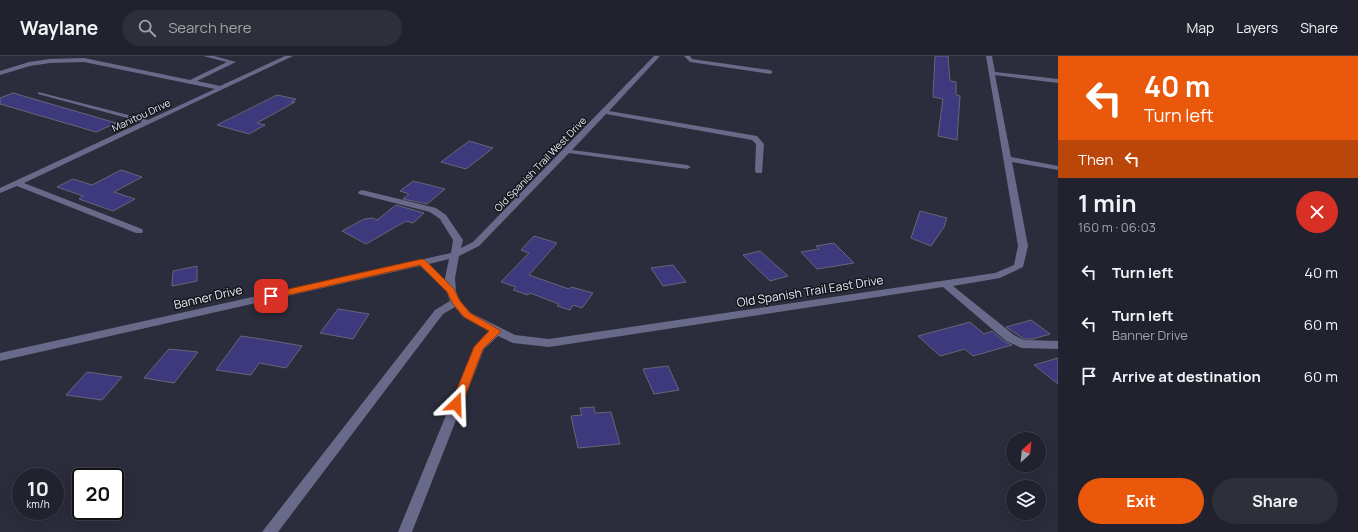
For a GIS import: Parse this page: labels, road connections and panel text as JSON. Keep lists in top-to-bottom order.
{
  "streets": {
    "street": [
      "Manitou Drive",
      "Old Spanish Trail West Drive",
      "Old Spanish Trail East Drive",
      "Banner Drive"
    ]
  },
  "crossings": [
    ["Old Spanish Trail West Drive", "Old Spanish Trail East Drive"],
    ["Old Spanish Trail West Drive", "Banner Drive"],
    ["Old Spanish Trail East Drive", "Banner Drive"]
  ],
  "north": "top right",
  "page": {
    "header": "Waylane",
    "search": "Search here",
    "nav": ["Map", "Layers", "Share"],
    "turn": ["40 m", "Turn left"],
    "then": "Then",
    "heading": ["1 min", "160 m · 06:03"],
    "list": [
      {
        "name": "Turn left",
        "value": "40 m"
      },
      {
        "name": "Turn left",
        "note": "Banner Drive",
        "value": "60 m"
      },
      {
        "name": "Arrive at destination",
        "value": "60 m"
      }
    ],
    "speed": "10 km/h",
    "limit": "20",
    "buttons": ["Exit", "Share"]
  }
}
